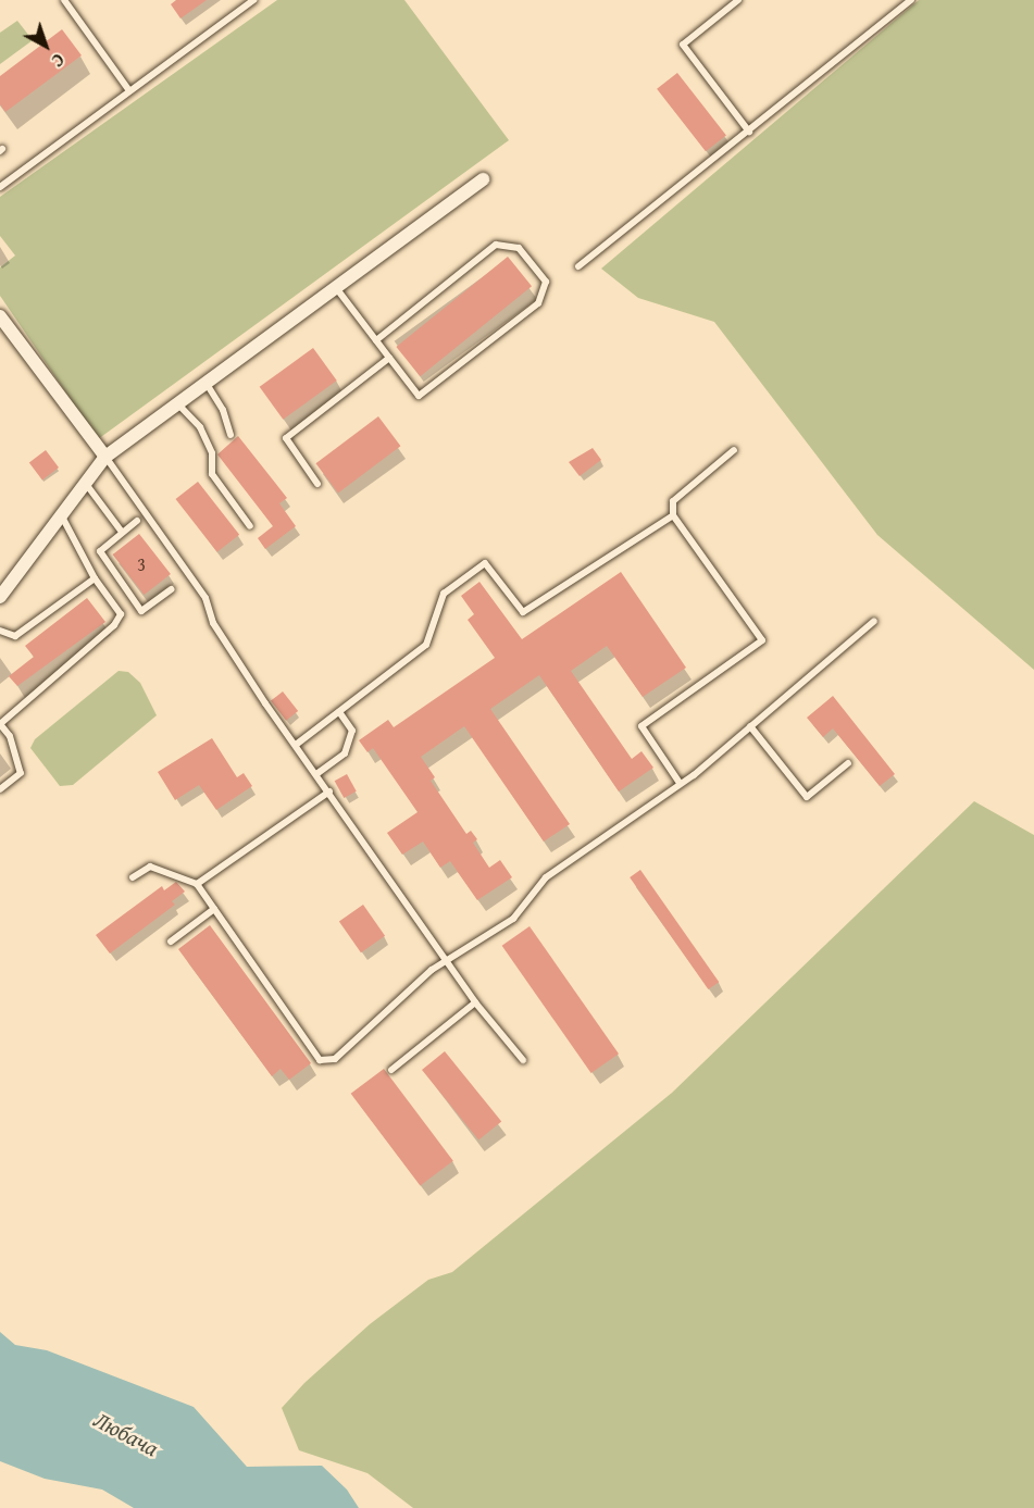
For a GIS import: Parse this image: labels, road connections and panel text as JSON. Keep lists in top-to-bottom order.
{
  "water": ["Любача"],
  "house_numbers": ["3"],
  "north": "bottom right"
}
